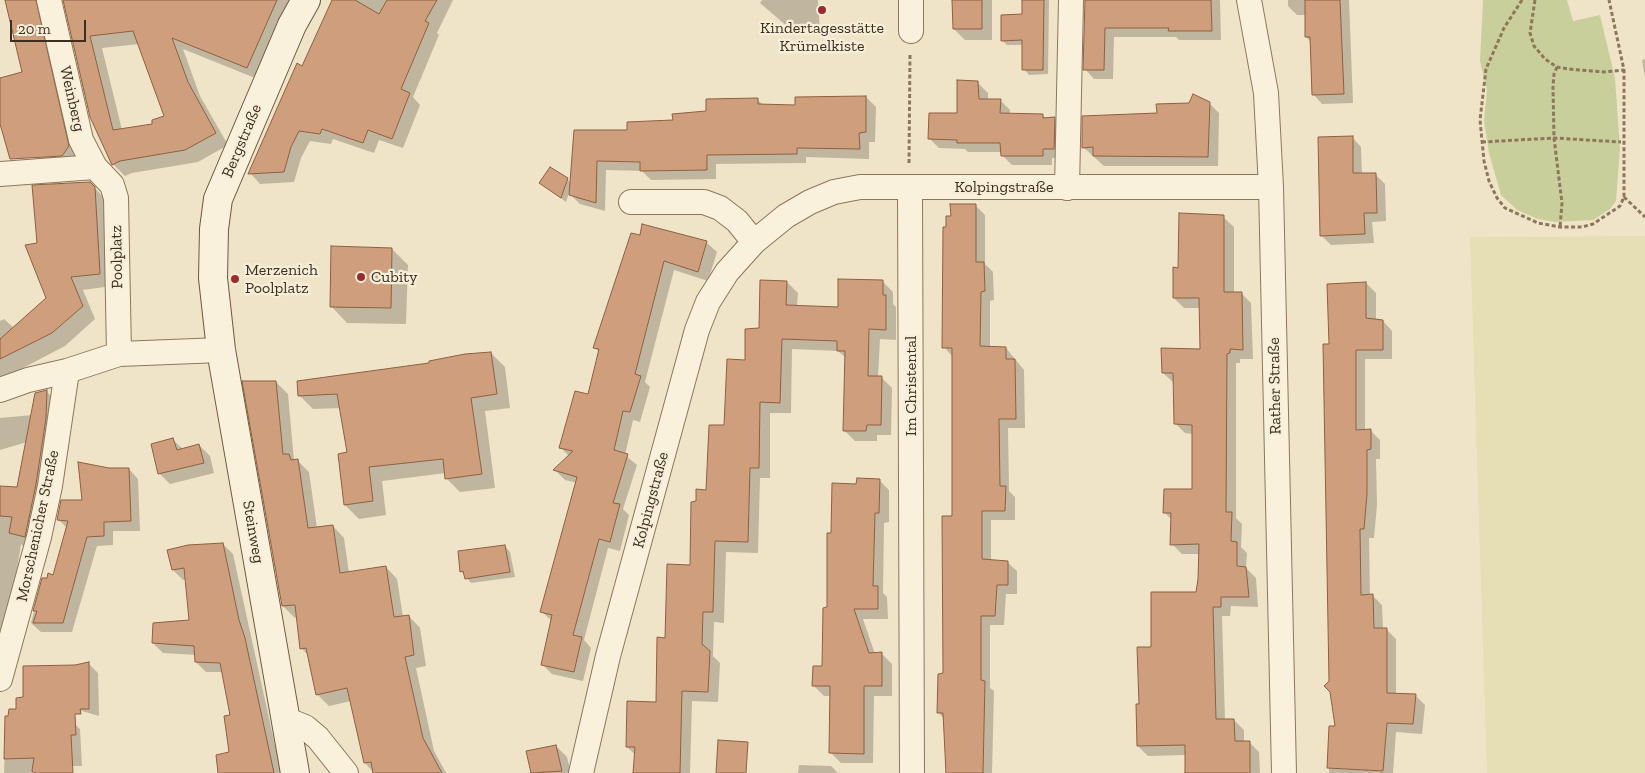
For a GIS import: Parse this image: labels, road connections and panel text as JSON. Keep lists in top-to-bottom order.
{
  "streets": {
    "street": [
      "Weinberg",
      "Bergstraße",
      "Kolpingstraße",
      "Poolplatz",
      "Im Christental",
      "Rather Straße",
      "Morschenicher Straße",
      "Steinweg"
    ]
  },
  "crossings": [
    ["Weinberg", "Poolplatz"],
    ["Bergstraße", "Steinweg"],
    ["Kolpingstraße", "Im Christental"],
    ["Kolpingstraße", "Rather Straße"]
  ],
  "places": ["Kindertagesstätte Krümelkiste", "Cubity", "Merzenich Poolplatz"],
  "scale_bar": "20 m"
}
